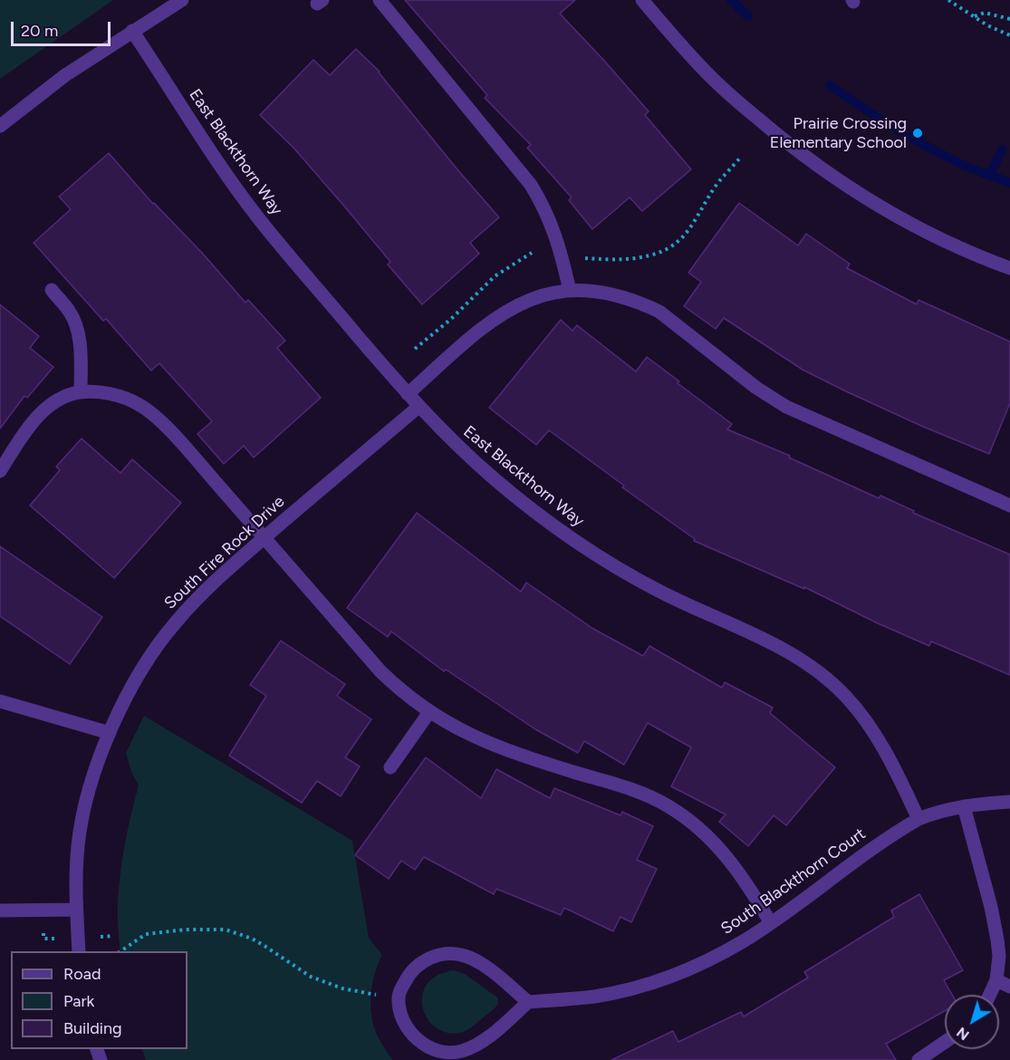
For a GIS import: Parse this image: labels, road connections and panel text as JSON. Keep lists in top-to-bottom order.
{
  "streets": {
    "street": ["East Blackthorn Way", "South Fire Rock Drive", "South Blackthorn Court"]
  },
  "crossings": [
    ["East Blackthorn Way", "South Fire Rock Drive"],
    ["East Blackthorn Way", "South Blackthorn Court"]
  ],
  "places": ["Prairie Crossing Elementary School"],
  "legend": ["Road", "Park", "Building"],
  "scale_bar": "20 m",
  "north": "bottom left"
}
